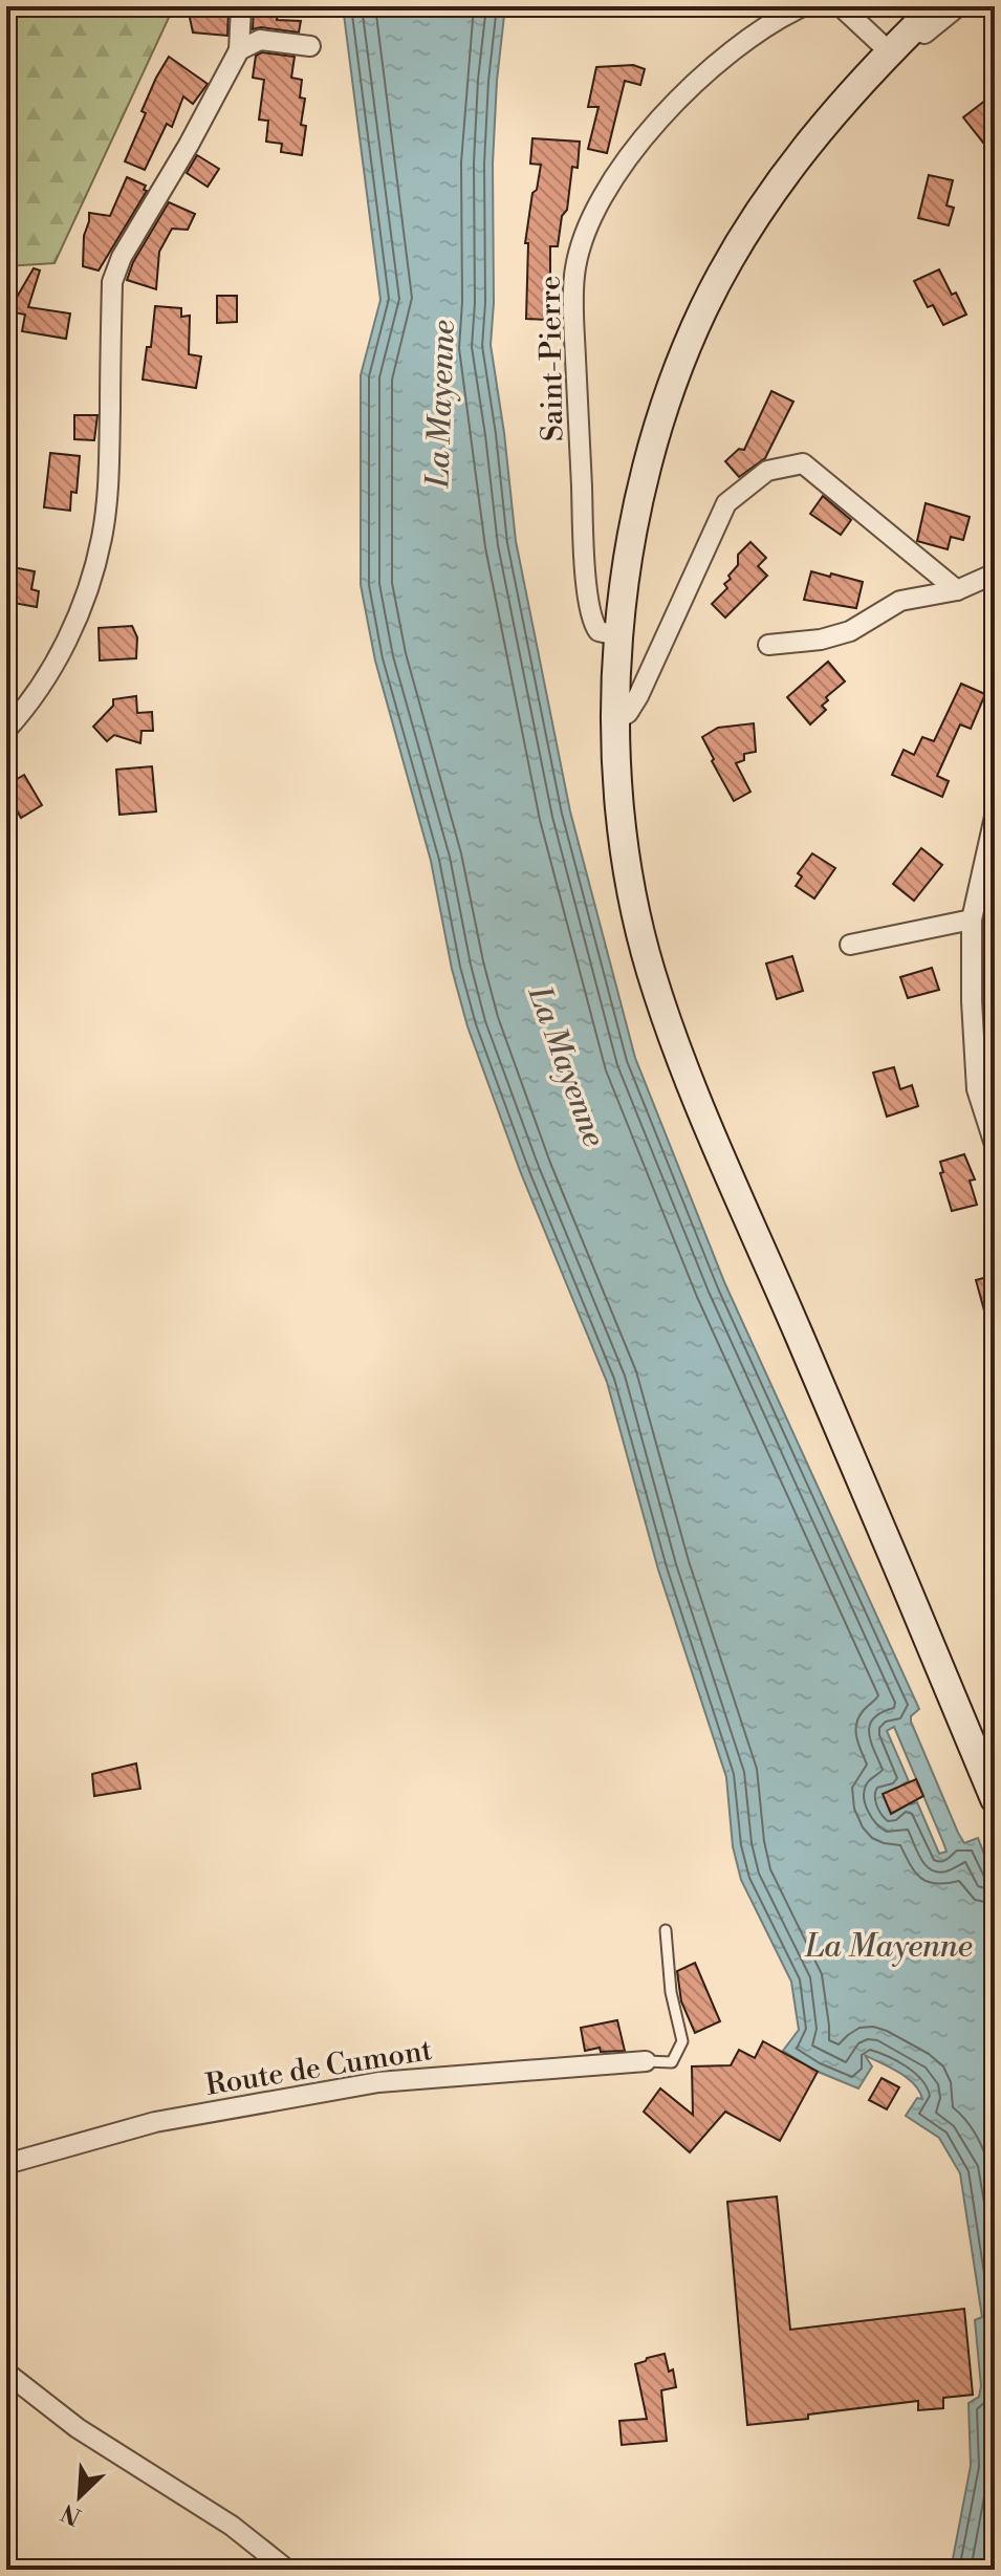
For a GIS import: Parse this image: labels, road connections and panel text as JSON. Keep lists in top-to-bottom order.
{
  "streets": {
    "street": ["Saint-Pierre", "Route de Cumont"]
  },
  "water": ["La Mayenne"],
  "north": "bottom left"
}
